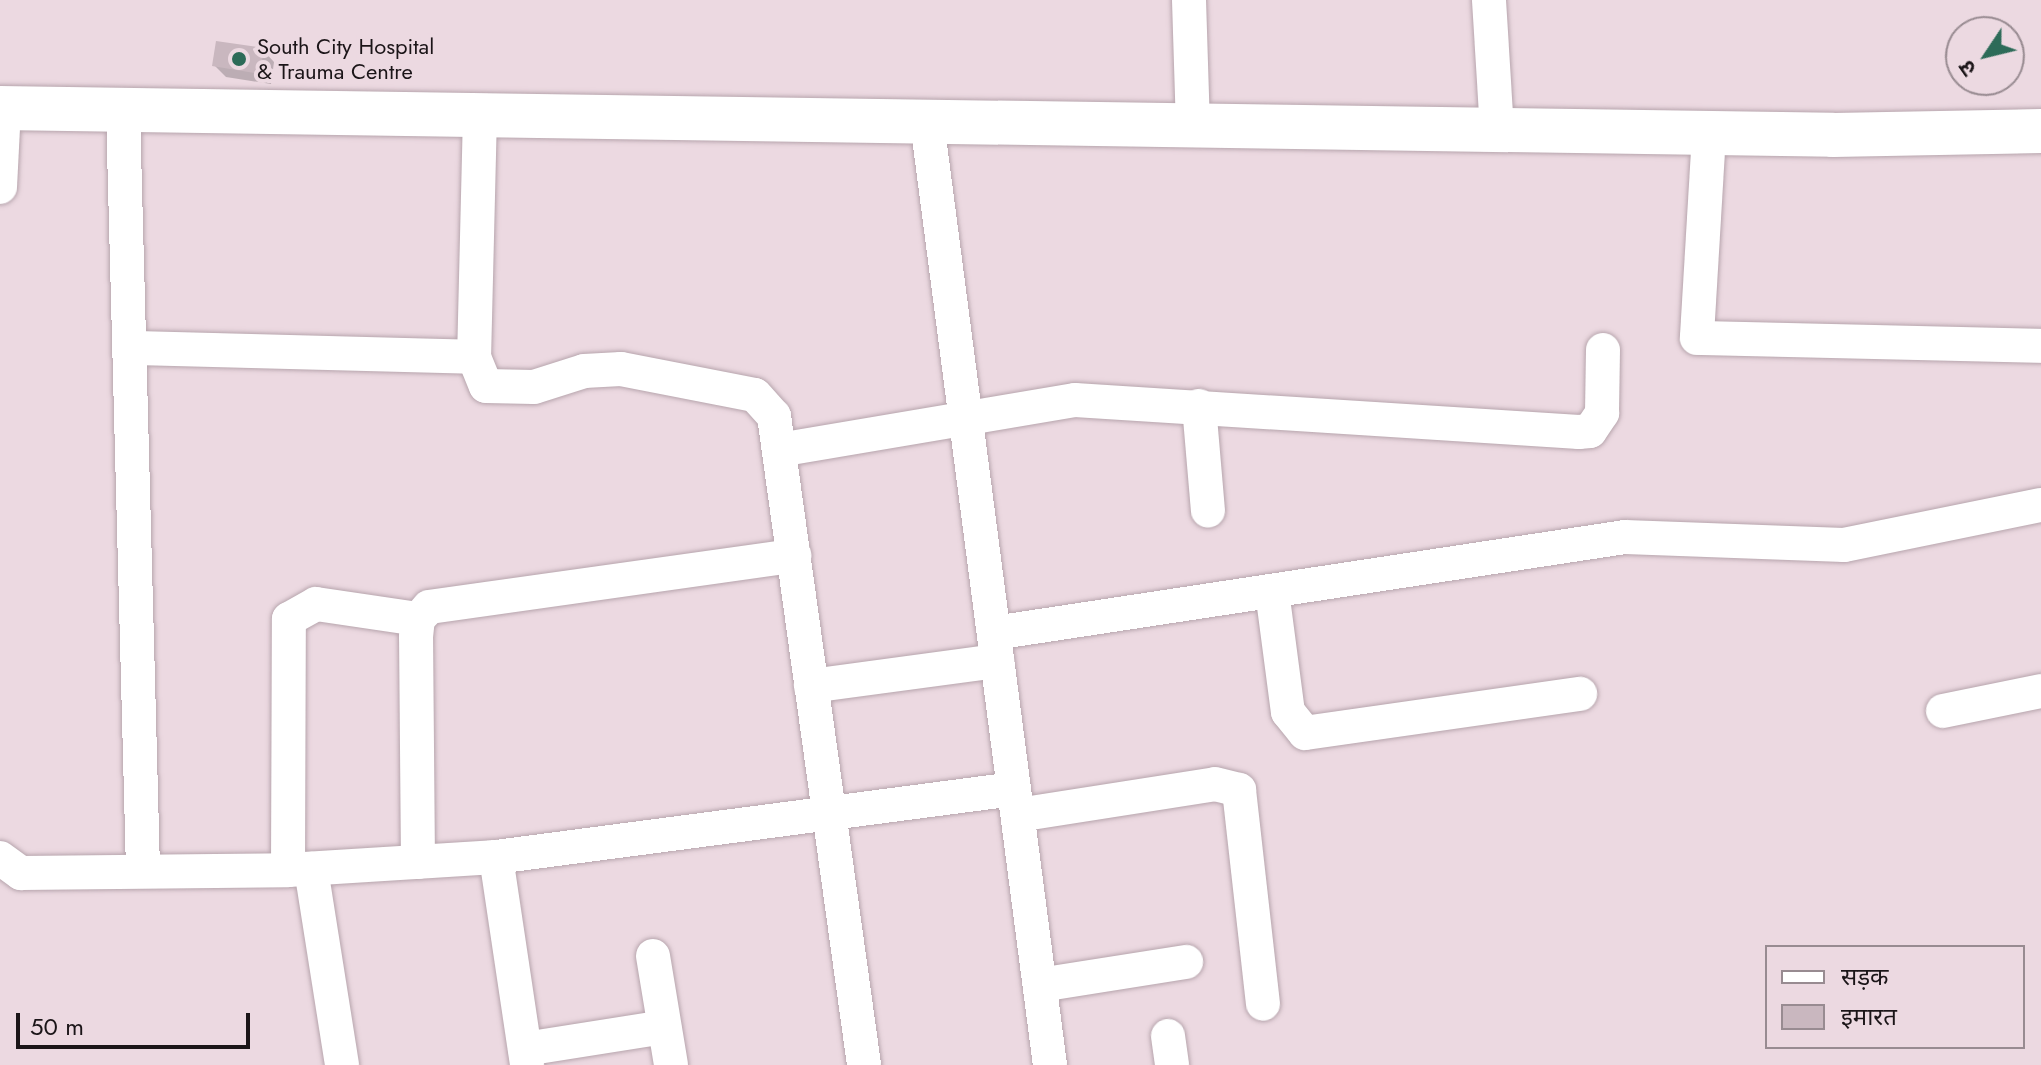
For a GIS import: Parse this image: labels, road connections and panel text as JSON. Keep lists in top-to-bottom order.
{
  "places": ["South City Hospital & Trauma Centre"],
  "legend": ["सड़क", "इमारत"],
  "scale_bar": "50 m",
  "north": "bottom left"
}
